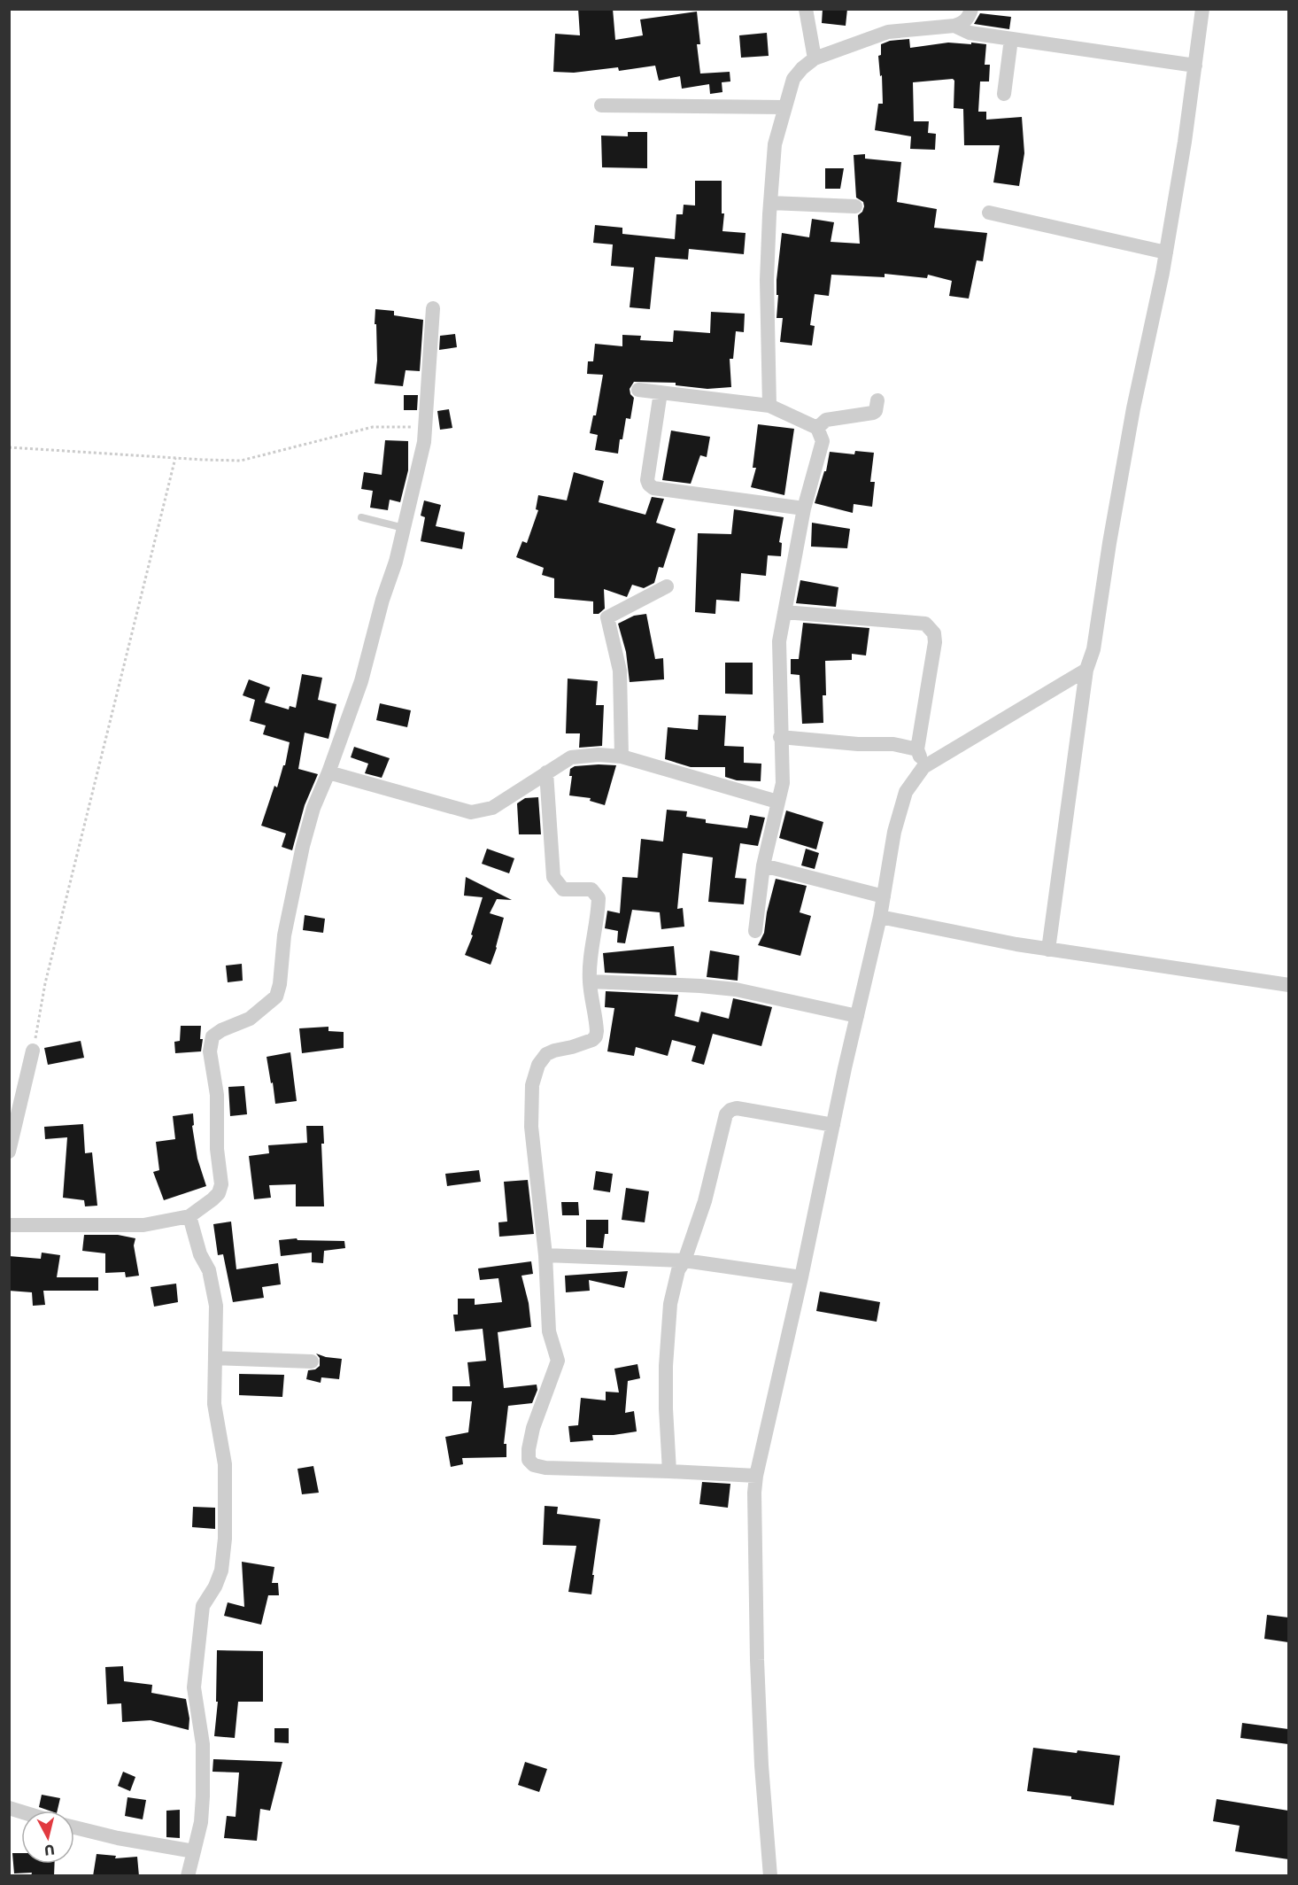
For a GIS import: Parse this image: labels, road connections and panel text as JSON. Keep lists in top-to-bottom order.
{
  "north": "bottom"
}
